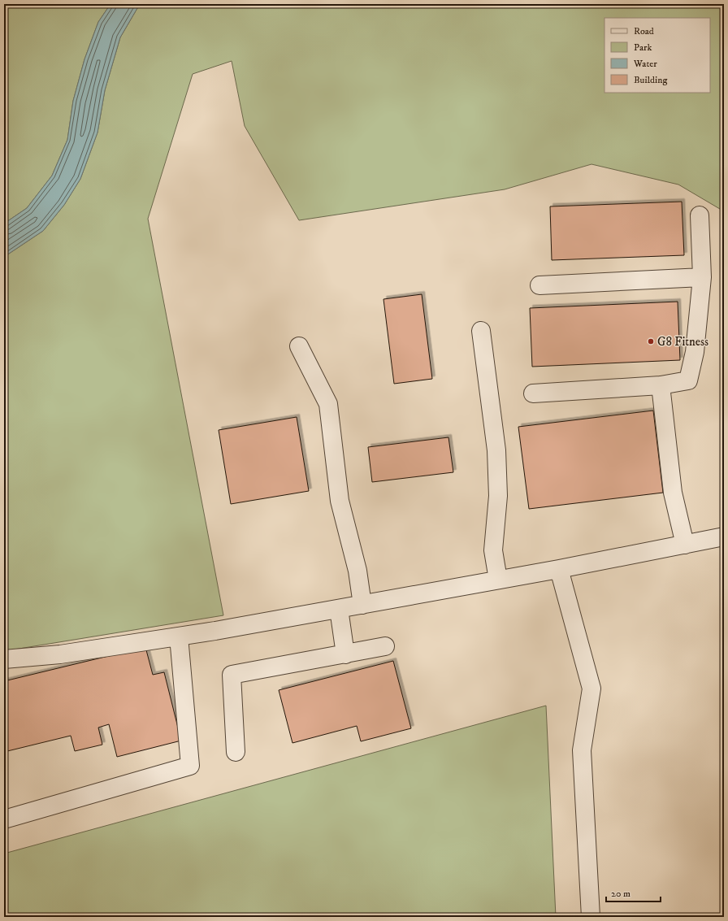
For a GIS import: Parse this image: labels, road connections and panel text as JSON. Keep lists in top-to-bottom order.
{
  "places": ["G8 Fitness"],
  "legend": [
    "Road",
    "Park",
    "Water",
    "Building"
  ],
  "scale_bar": "20 m"
}
